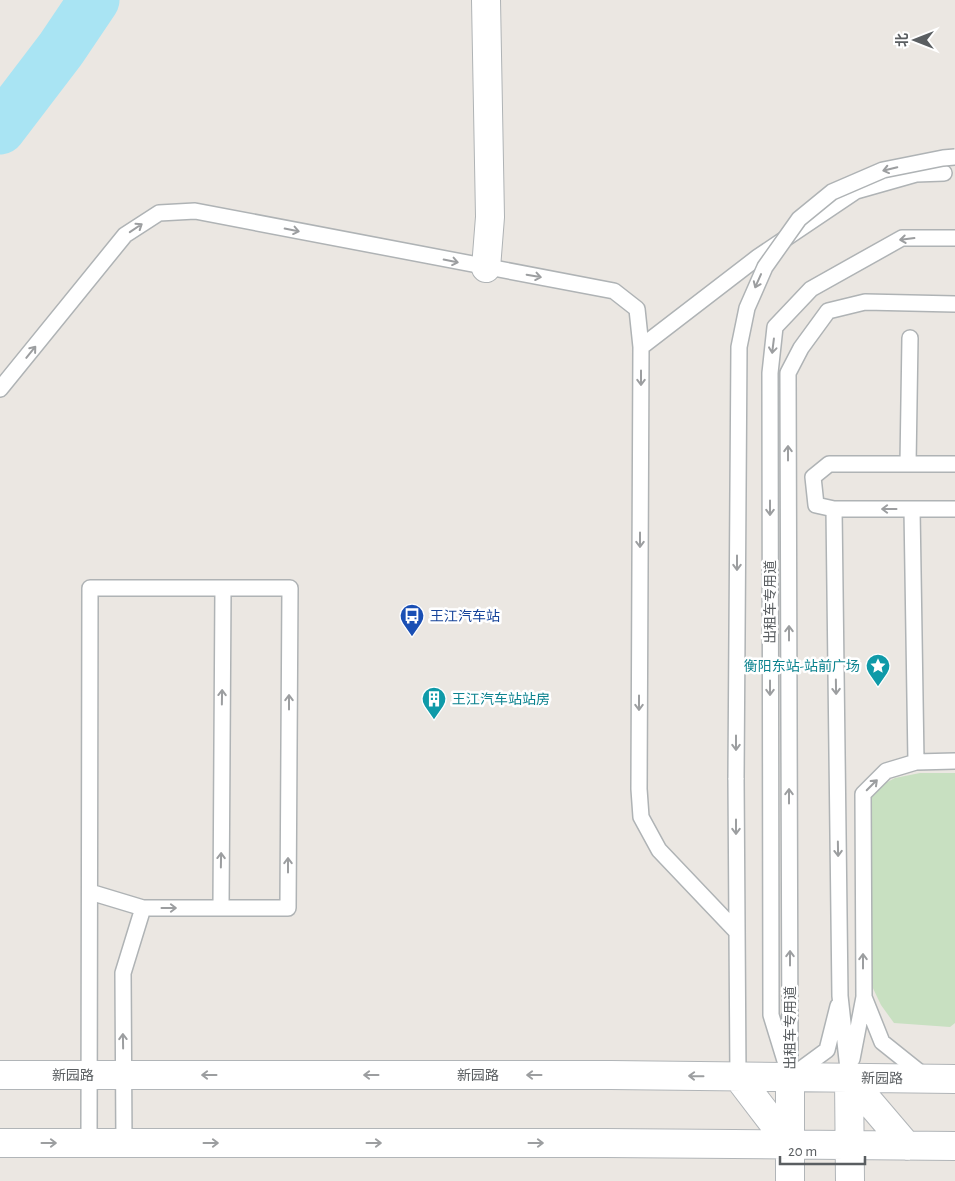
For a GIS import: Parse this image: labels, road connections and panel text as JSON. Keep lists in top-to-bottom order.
{
  "streets": {
    "main road": ["新园路"],
    "lane": ["出租车专用道"]
  },
  "crossings": [
    ["出租车专用道", "新园路"]
  ],
  "places": {
    "bus stop": ["王江汽车站"],
    "place": ["衡阳东站-站前广场"],
    "building": ["王江汽车站站房"]
  },
  "scale_bar": "20 m",
  "north": "left"
}
